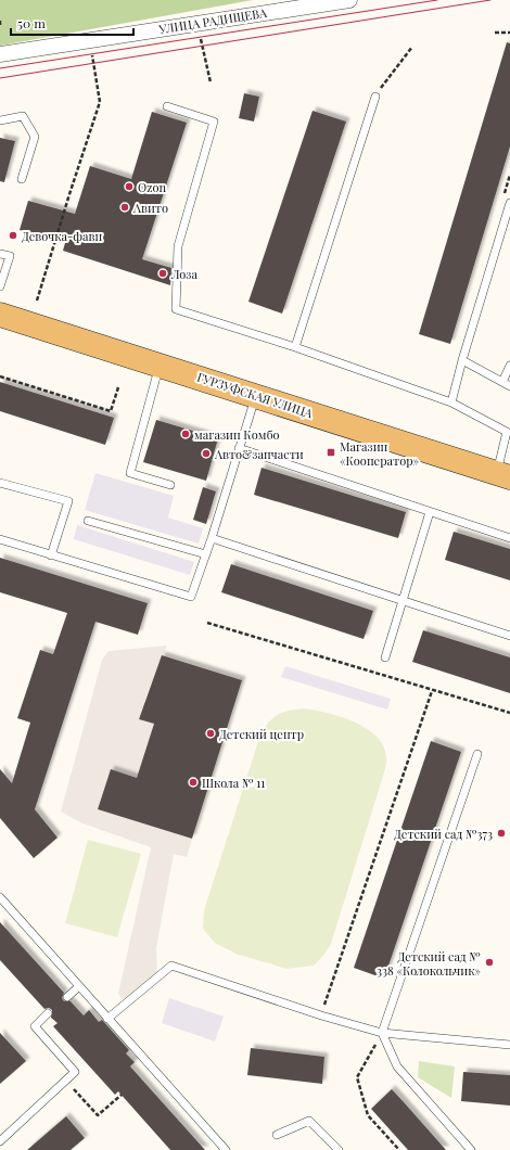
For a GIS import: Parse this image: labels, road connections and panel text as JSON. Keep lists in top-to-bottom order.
{
  "streets": {
    "main road": ["ГУРЗУФСКАЯ УЛИЦА"],
    "street": ["УЛИЦА РАДИЩЕВА"]
  },
  "places": {
    "other": [
      "Ozon",
      "Авито",
      "Девочка-фавн",
      "Лоза",
      "магазин Комбо",
      "Авто&запчасти",
      "Детский центр",
      "Школа № 11",
      "Детский сад №373",
      "Детский сад № 338 «Колокольчик»"
    ],
    "transit": ["Магазин «Кооператор»"]
  },
  "scale_bar": "50 m"
}
